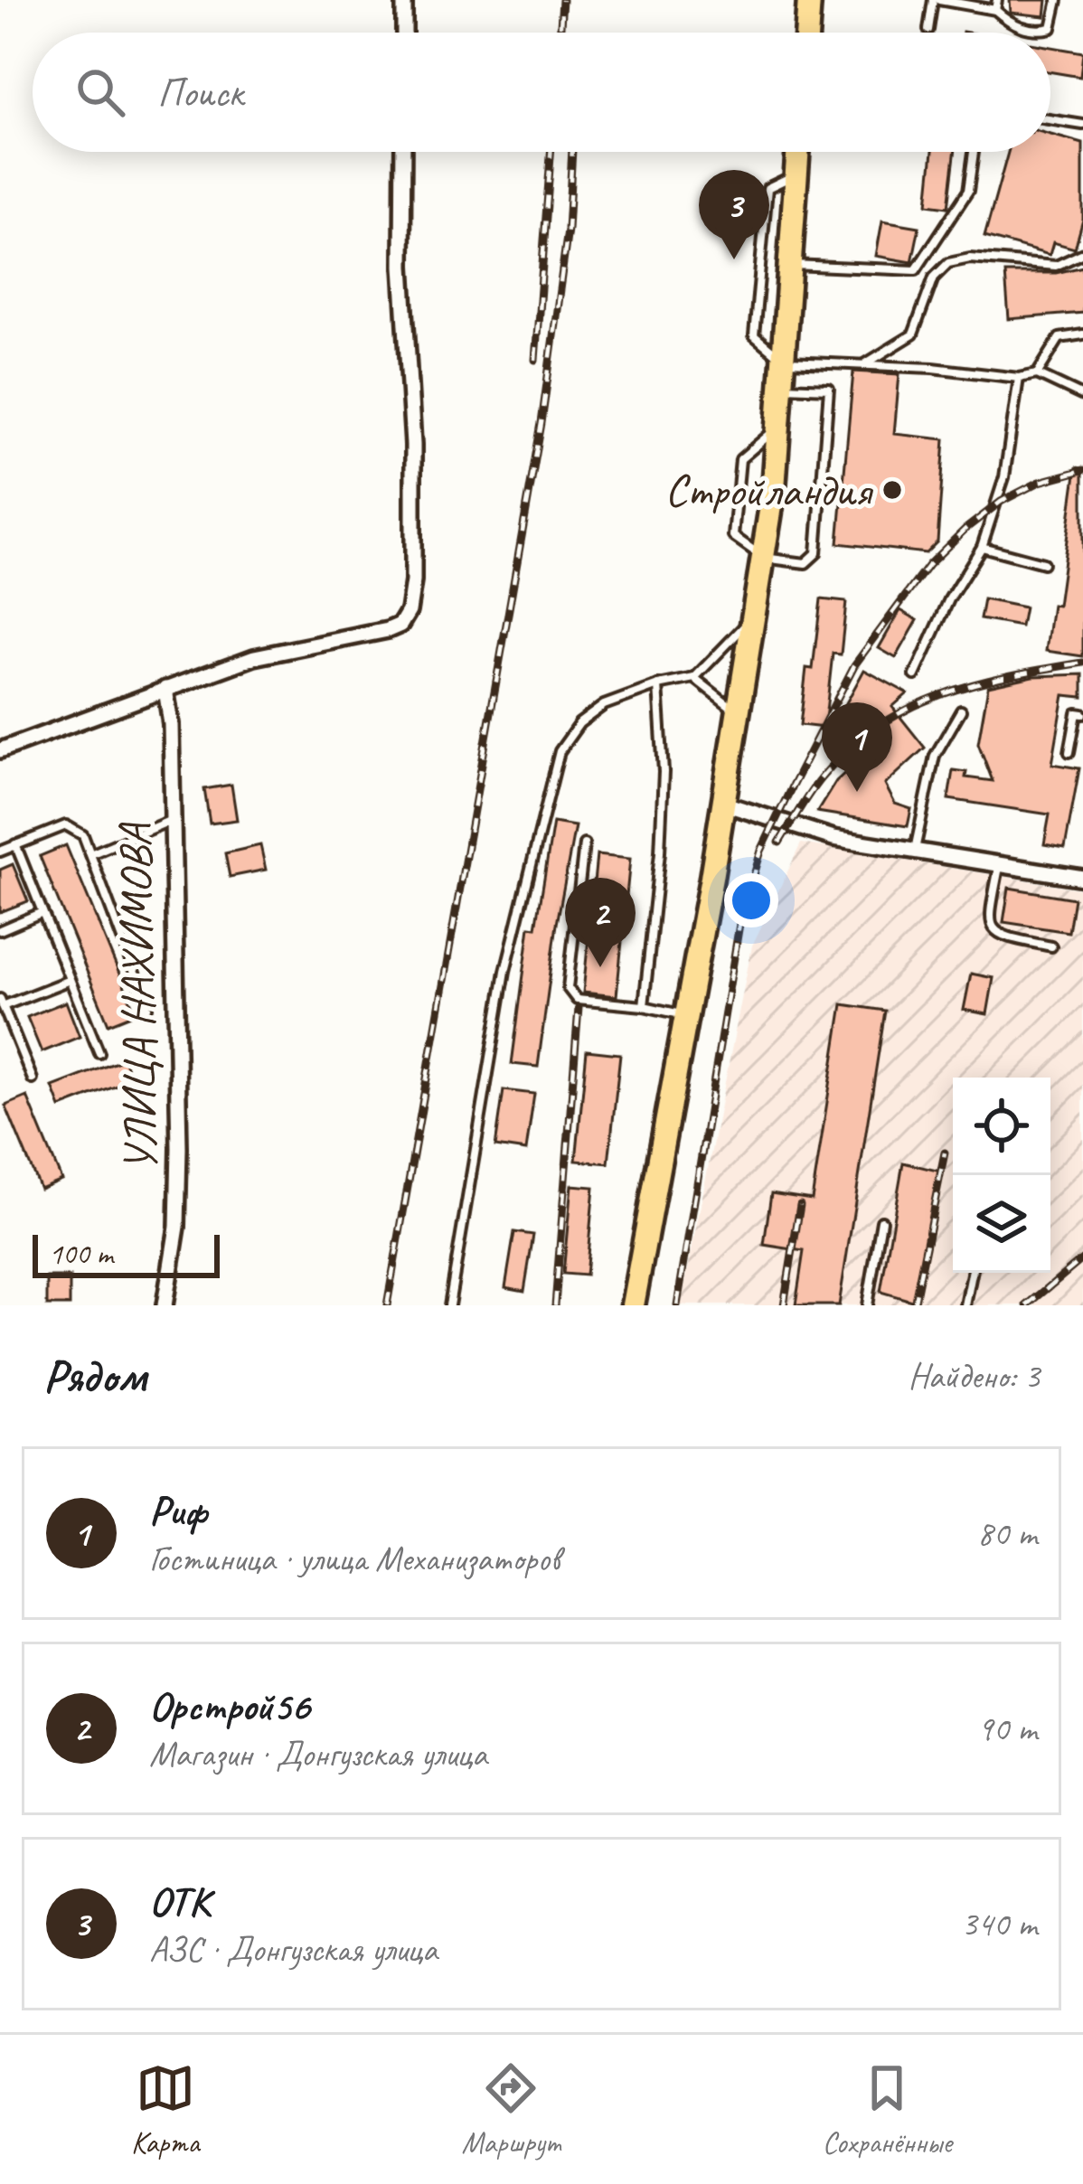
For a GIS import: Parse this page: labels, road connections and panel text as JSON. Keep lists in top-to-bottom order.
{
  "streets": {
    "street": ["УЛИЦА НАХИМОВА"]
  },
  "places": ["Стройландия"],
  "scale_bar": "100 m",
  "page": {
    "search": "Поиск",
    "pins": ["3", "1", "2"],
    "scale": "100 m",
    "heading": ["Рядом", "Найдено: 3"],
    "list": [
      {
        "mark": "1",
        "name": "Риф",
        "note": "Гостиница · улица Механизаторов",
        "value": "80 m"
      },
      {
        "mark": "2",
        "name": "Орстрой56",
        "note": "Магазин · Донгузская улица",
        "value": "90 m"
      },
      {
        "mark": "3",
        "name": "ОТК",
        "note": "АЗС · Донгузская улица",
        "value": "340 m"
      }
    ],
    "nav": ["Карта", "Маршрут", "Сохранённые"]
  }
}
